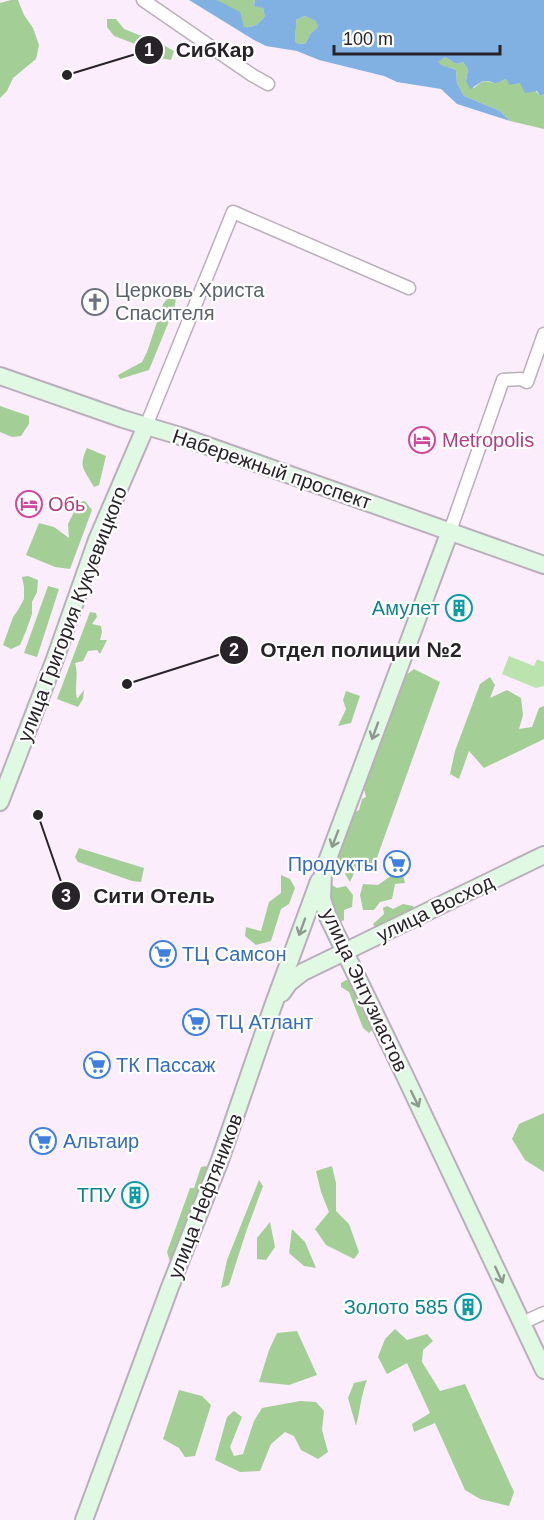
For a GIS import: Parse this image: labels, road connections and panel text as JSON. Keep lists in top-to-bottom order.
{
  "streets": {
    "main road": [
      "Набережный проспект",
      "улица Григория Кукуевицкого",
      "улица Восход",
      "улица Энтузиастов",
      "улица Нефтяников"
    ]
  },
  "crossings": [
    ["Набережный проспект", "улица Григория Кукуевицкого"],
    ["Набережный проспект", "улица Энтузиастов"],
    ["улица Восход", "улица Энтузиастов"],
    ["улица Восход", "улица Нефтяников"],
    ["улица Энтузиастов", "улица Нефтяников"]
  ],
  "one_way": ["улица Энтузиастов"],
  "places": {
    "other": ["СибКар", "Отдел полиции №2", "Сити Отель"],
    "church": ["Церковь Христа Спасителя"],
    "hotel": ["Metropolis", "Обь"],
    "building": ["Амулет", "ТПУ", "Золото 585"],
    "supermarket": [
      "Продукты",
      "ТЦ Самсон",
      "ТЦ Атлант",
      "ТК Пассаж",
      "Альтаир"
    ]
  },
  "scale_bar": "100 m"
}
